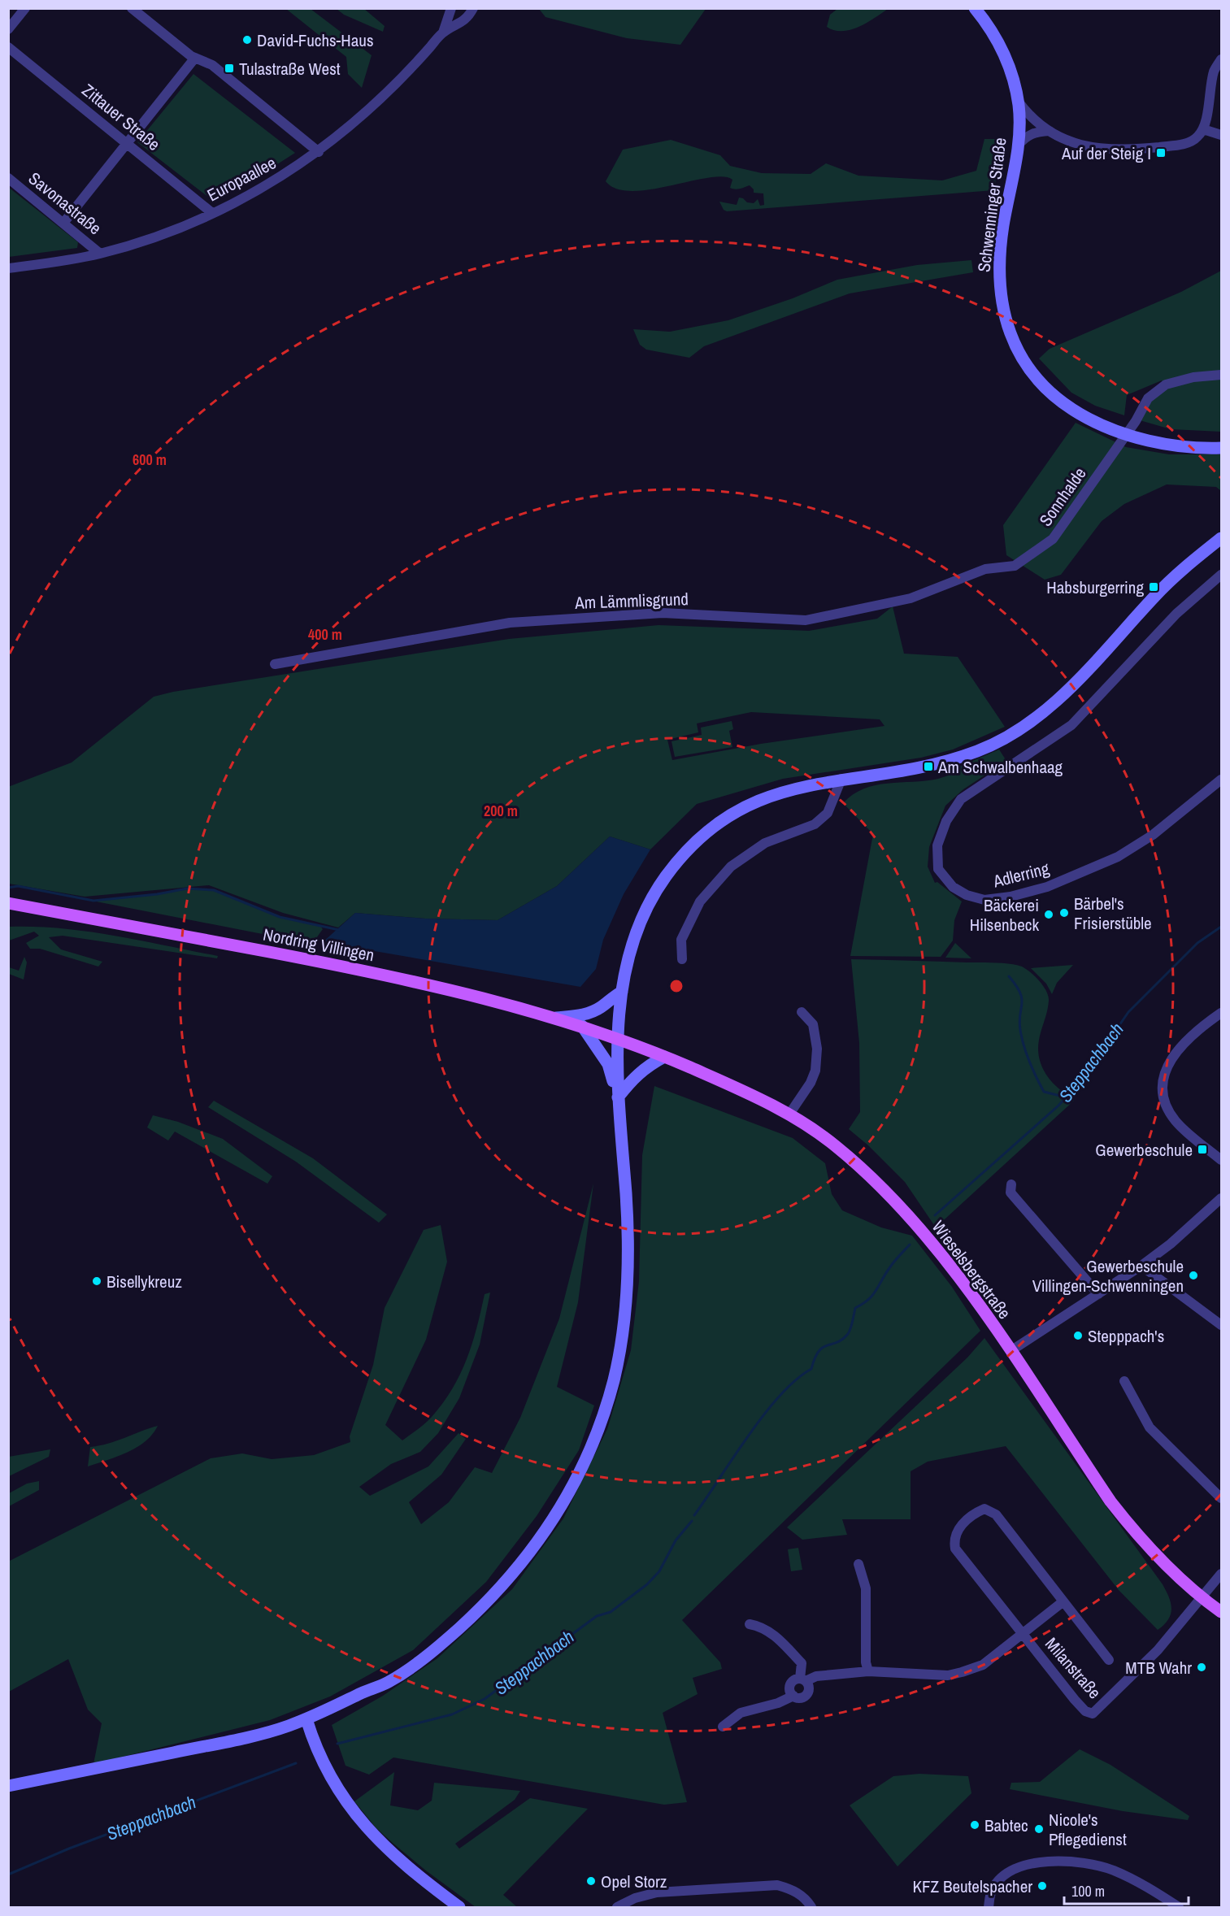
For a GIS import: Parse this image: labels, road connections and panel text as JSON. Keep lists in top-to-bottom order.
{
  "streets": {
    "main road": ["Nordring Villingen", "Wieselsbergstraße"],
    "street": [
      "Zittauer Straße",
      "Europaallee",
      "Savonastraße",
      "Schwenninger Straße",
      "Sonnhalde",
      "Am Lämmlisgrund",
      "Adlerring",
      "Milanstraße"
    ]
  },
  "crossings": [
    ["Zittauer Straße", "Europaallee"],
    ["Europaallee", "Savonastraße"],
    ["Schwenninger Straße", "Sonnhalde"],
    ["Sonnhalde", "Am Lämmlisgrund"],
    ["Nordring Villingen", "Wieselsbergstraße"],
    ["Wieselsbergstraße", "Milanstraße"]
  ],
  "water": ["Steppachbach"],
  "places": {
    "other": [
      "David-Fuchs-Haus",
      "Bärbel's Frisierstüble",
      "Bäckerei Hilsenbeck",
      "Gewerbeschule Villingen-Schwenningen",
      "Bisellykreuz",
      "Stepppach's",
      "MTB Wahr",
      "Babtec",
      "Nicole's Pflegedienst",
      "Opel Storz",
      "KFZ Beutelspacher"
    ],
    "transit": [
      "Tulastraße West",
      "Auf der Steig I",
      "Habsburgerring",
      "Am Schwalbenhaag",
      "Gewerbeschule"
    ]
  },
  "scale_bar": "100 m",
  "rings": ["600 m", "400 m", "200 m"]
}
